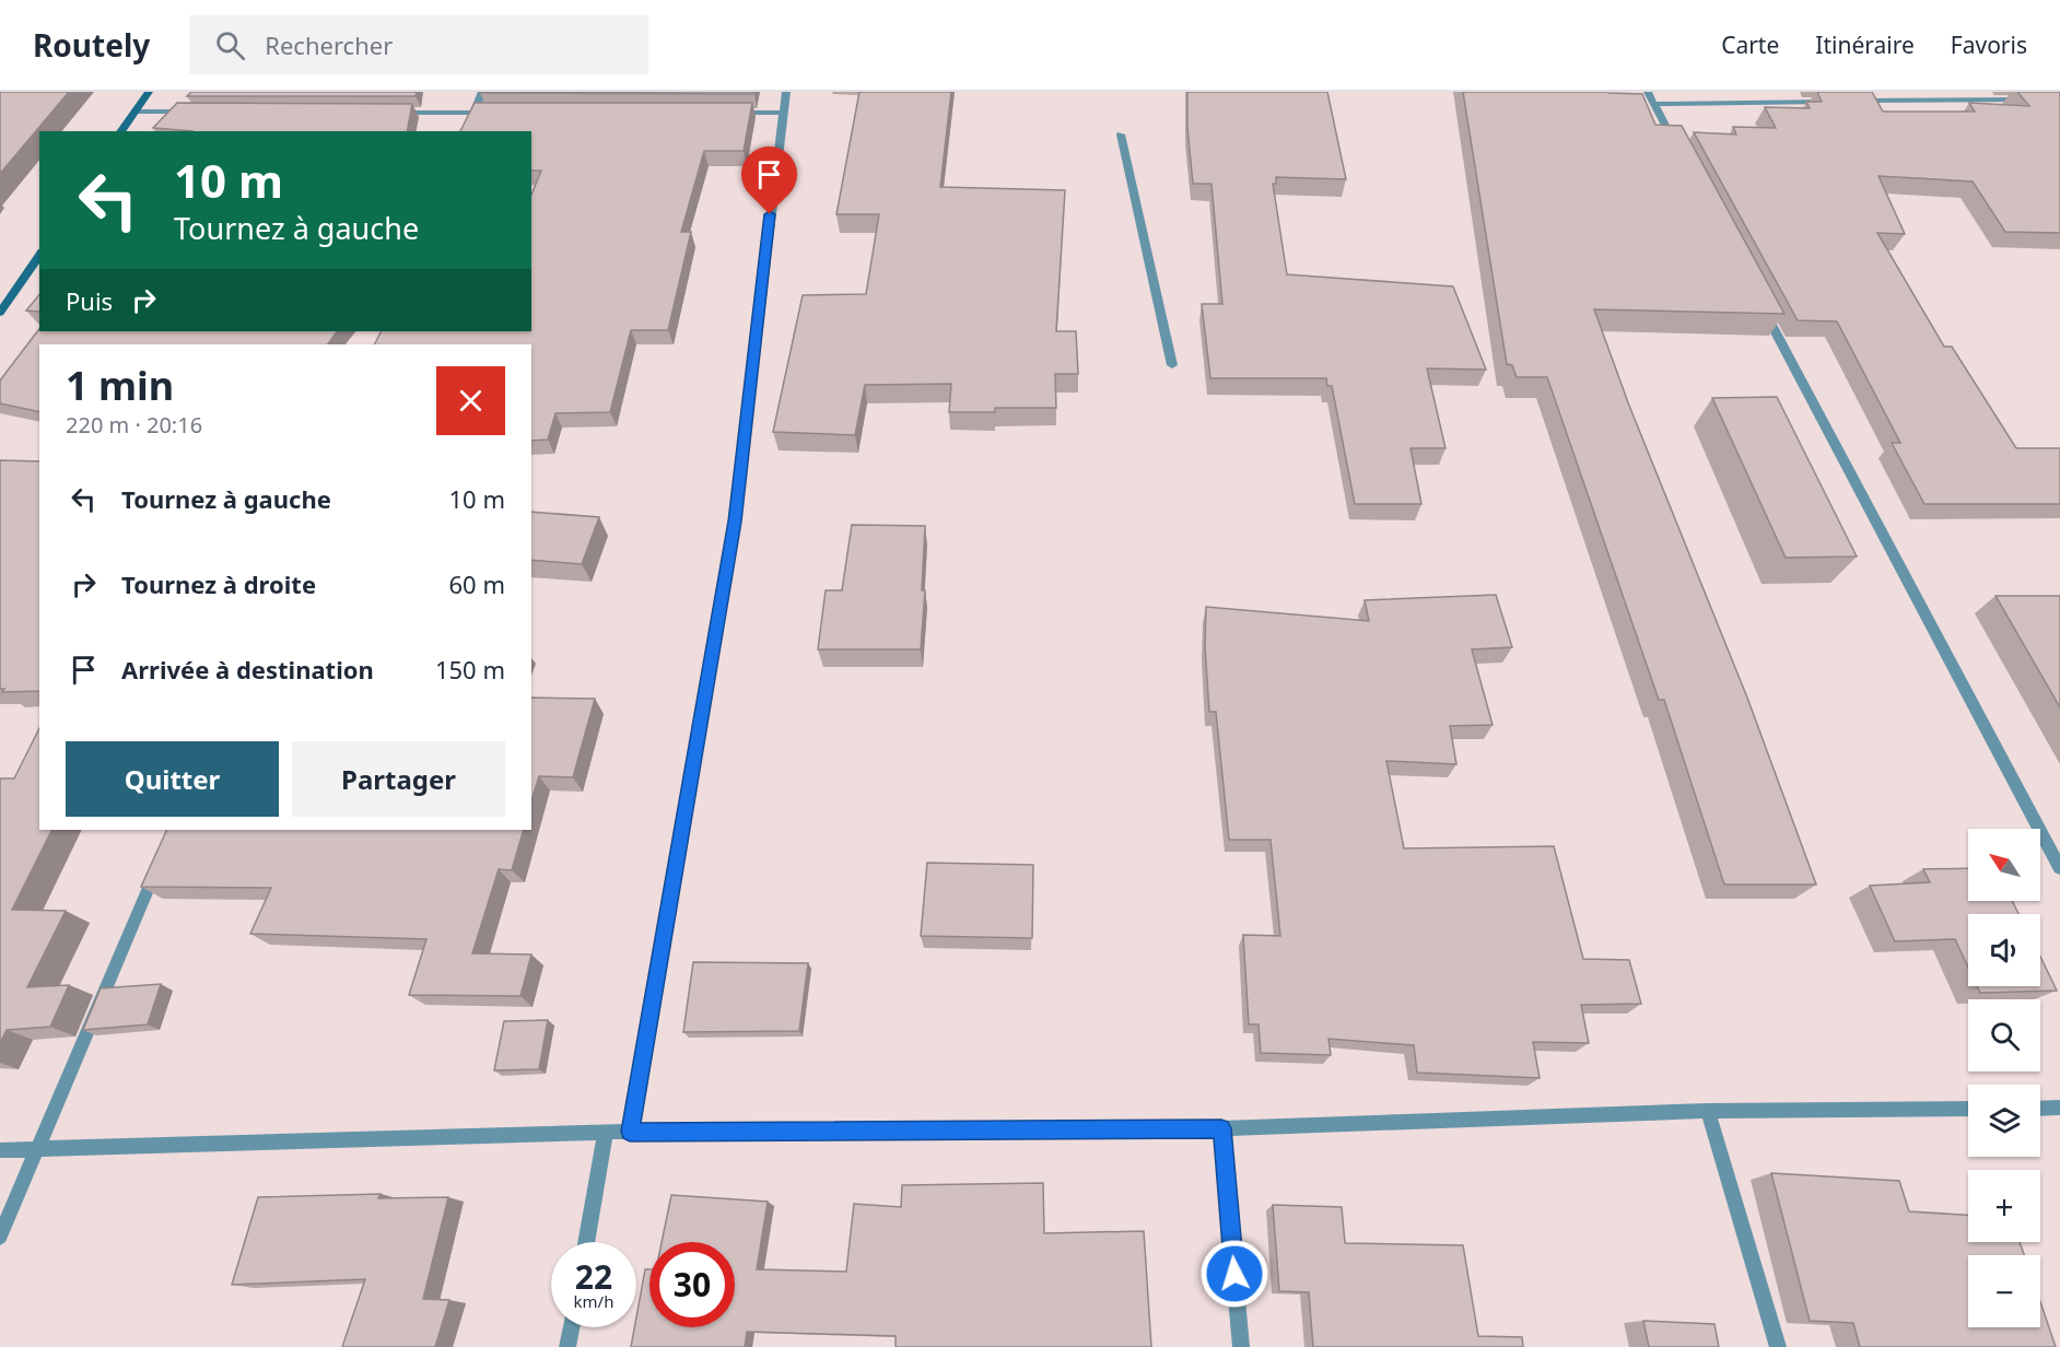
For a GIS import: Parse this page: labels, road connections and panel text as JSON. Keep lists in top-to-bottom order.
{
  "north": "top left",
  "page": {
    "header": "Routely",
    "search": "Rechercher",
    "nav": ["Carte", "Itinéraire", "Favoris"],
    "turn": ["10 m", "Tournez à gauche"],
    "then": "Puis",
    "heading": ["1 min", "220 m · 20:16"],
    "list": [
      {
        "name": "Tournez à gauche",
        "value": "10 m"
      },
      {
        "name": "Tournez à droite",
        "value": "60 m"
      },
      {
        "name": "Arrivée à destination",
        "value": "150 m"
      }
    ],
    "buttons": ["Quitter", "Partager"],
    "map_buttons": ["+", "−"],
    "speed": "22 km/h",
    "limit": "30"
  }
}
